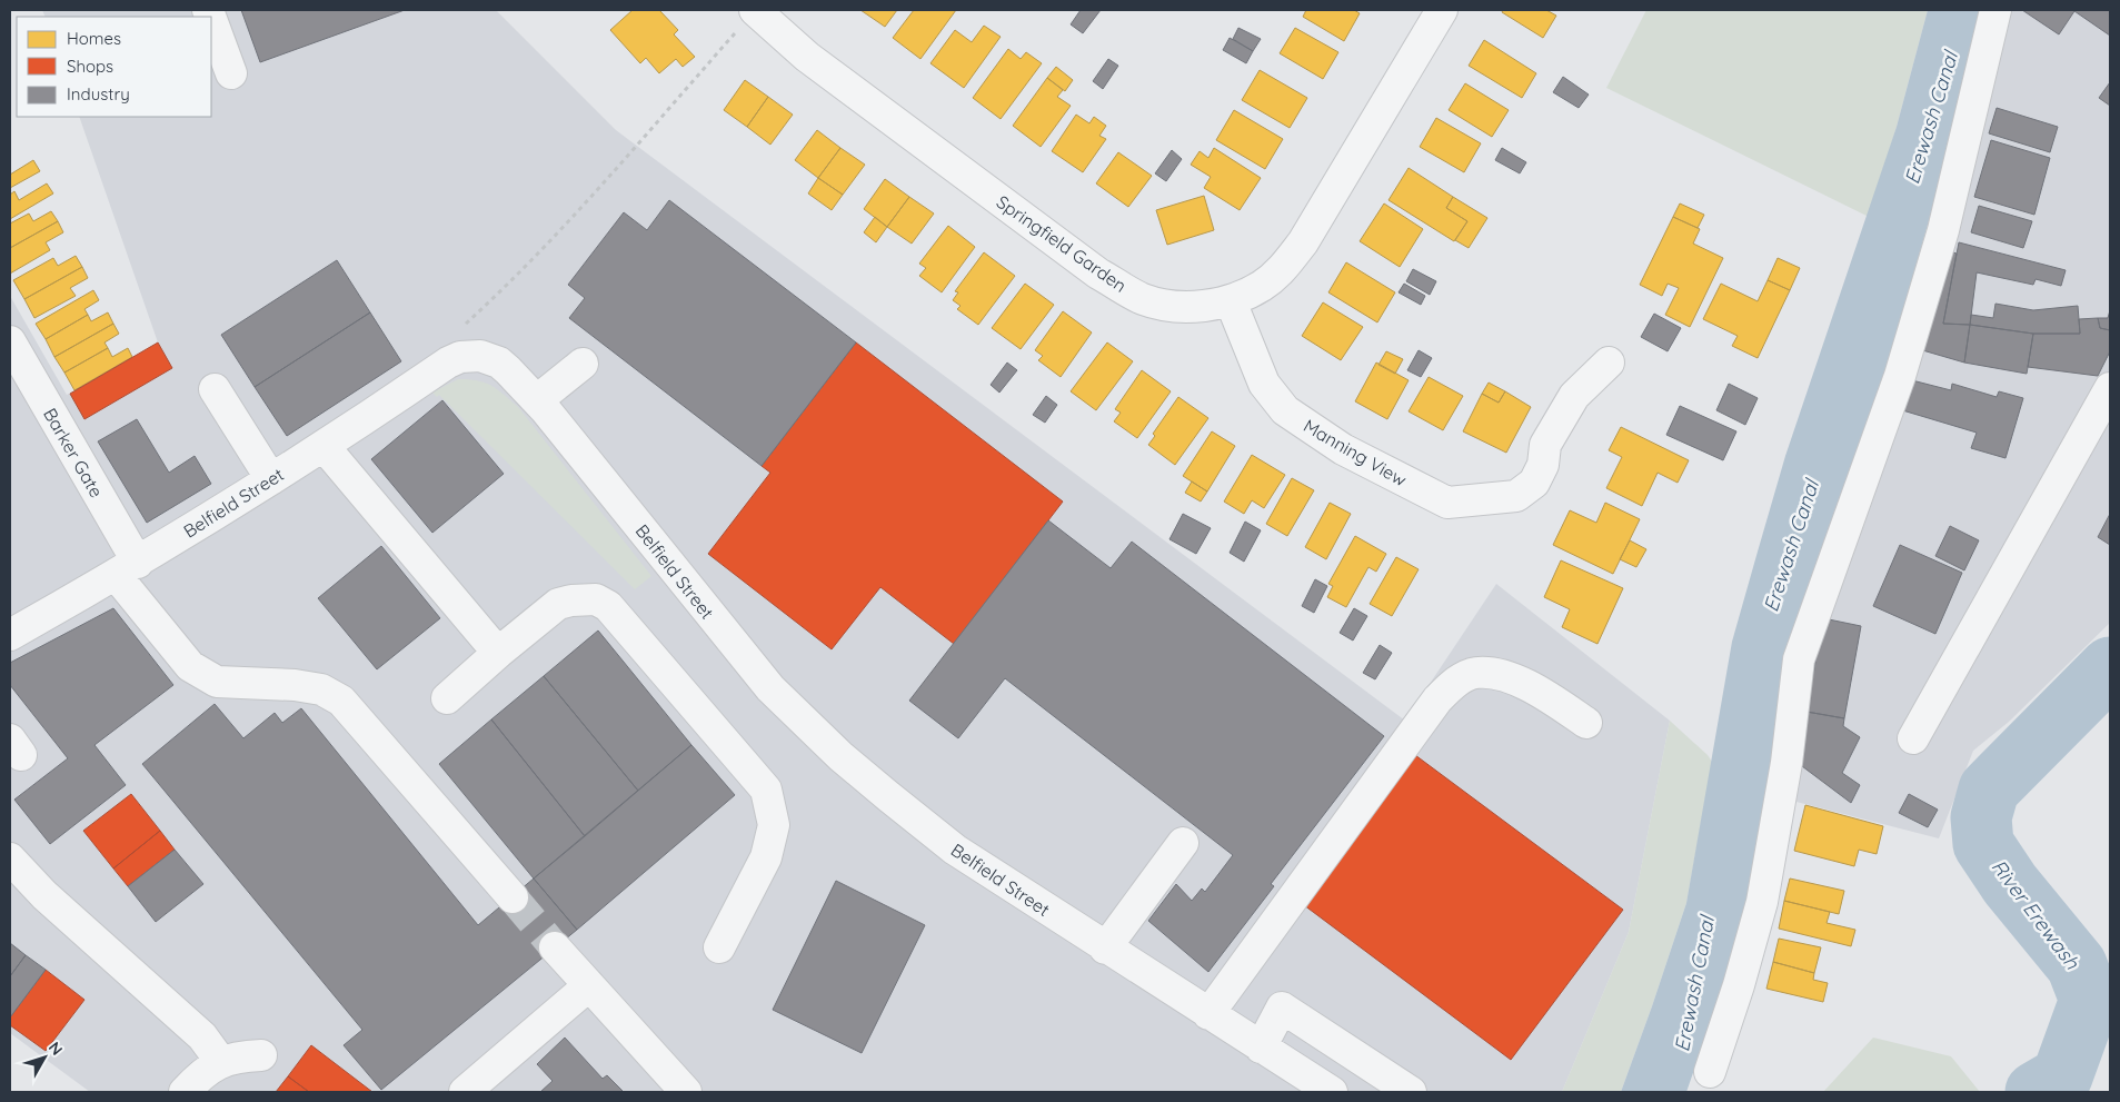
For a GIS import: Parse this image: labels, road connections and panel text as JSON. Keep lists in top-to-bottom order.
{
  "streets": {
    "street": [
      "Springfield Garden",
      "Barker Gate",
      "Manning View",
      "Belfield Street"
    ]
  },
  "crossings": [
    ["Springfield Garden", "Manning View"],
    ["Barker Gate", "Belfield Street"]
  ],
  "water": ["Erewash Canal", "River Erewash"],
  "legend": ["Homes", "Shops", "Industry"],
  "north": "top right"
}
